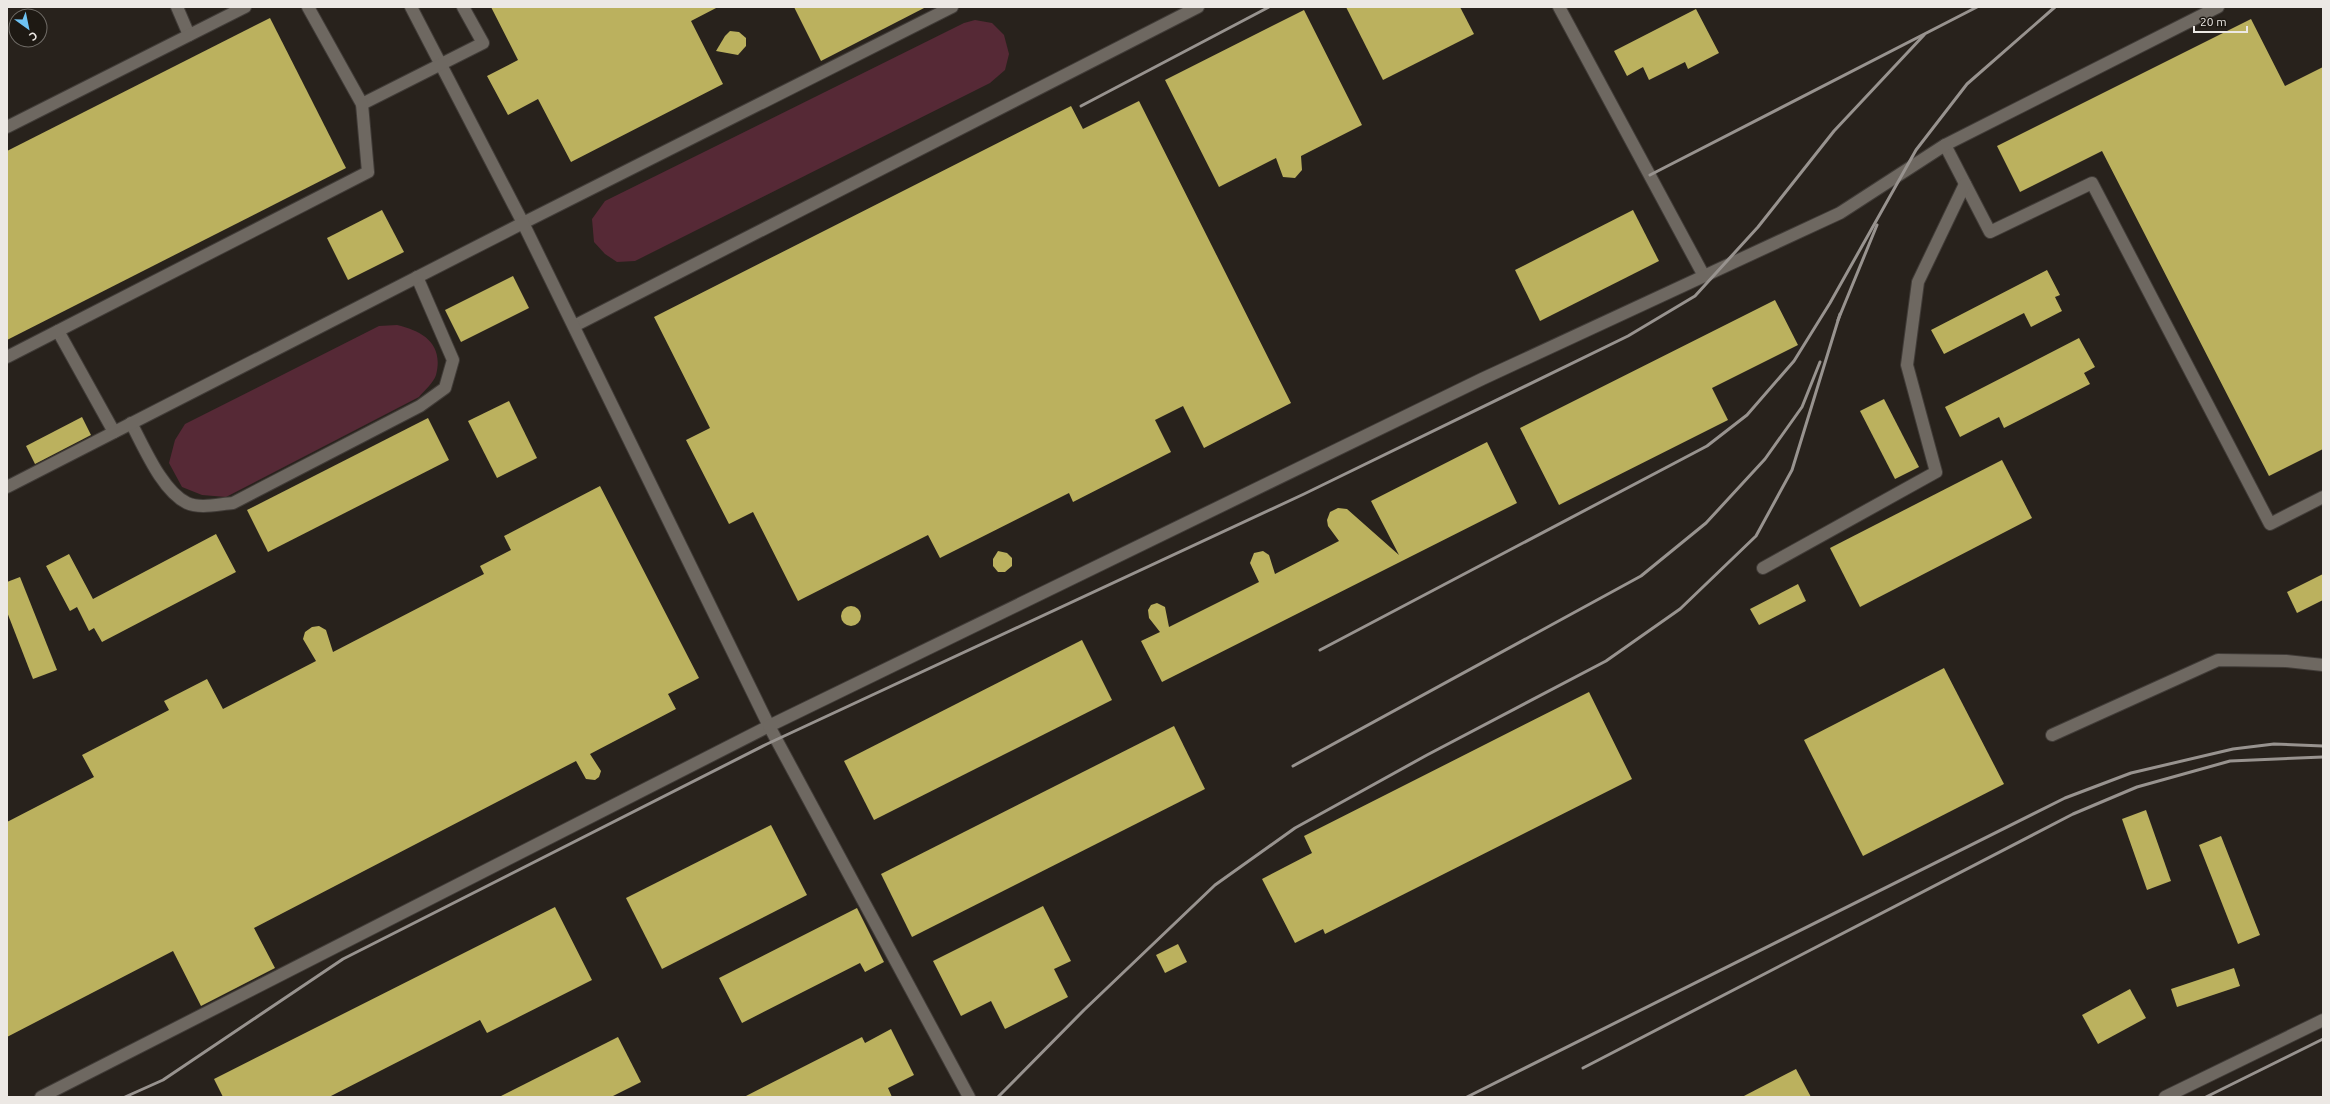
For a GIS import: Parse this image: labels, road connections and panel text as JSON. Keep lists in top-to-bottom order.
{
  "scale_bar": "20 m",
  "north": "bottom right"
}
